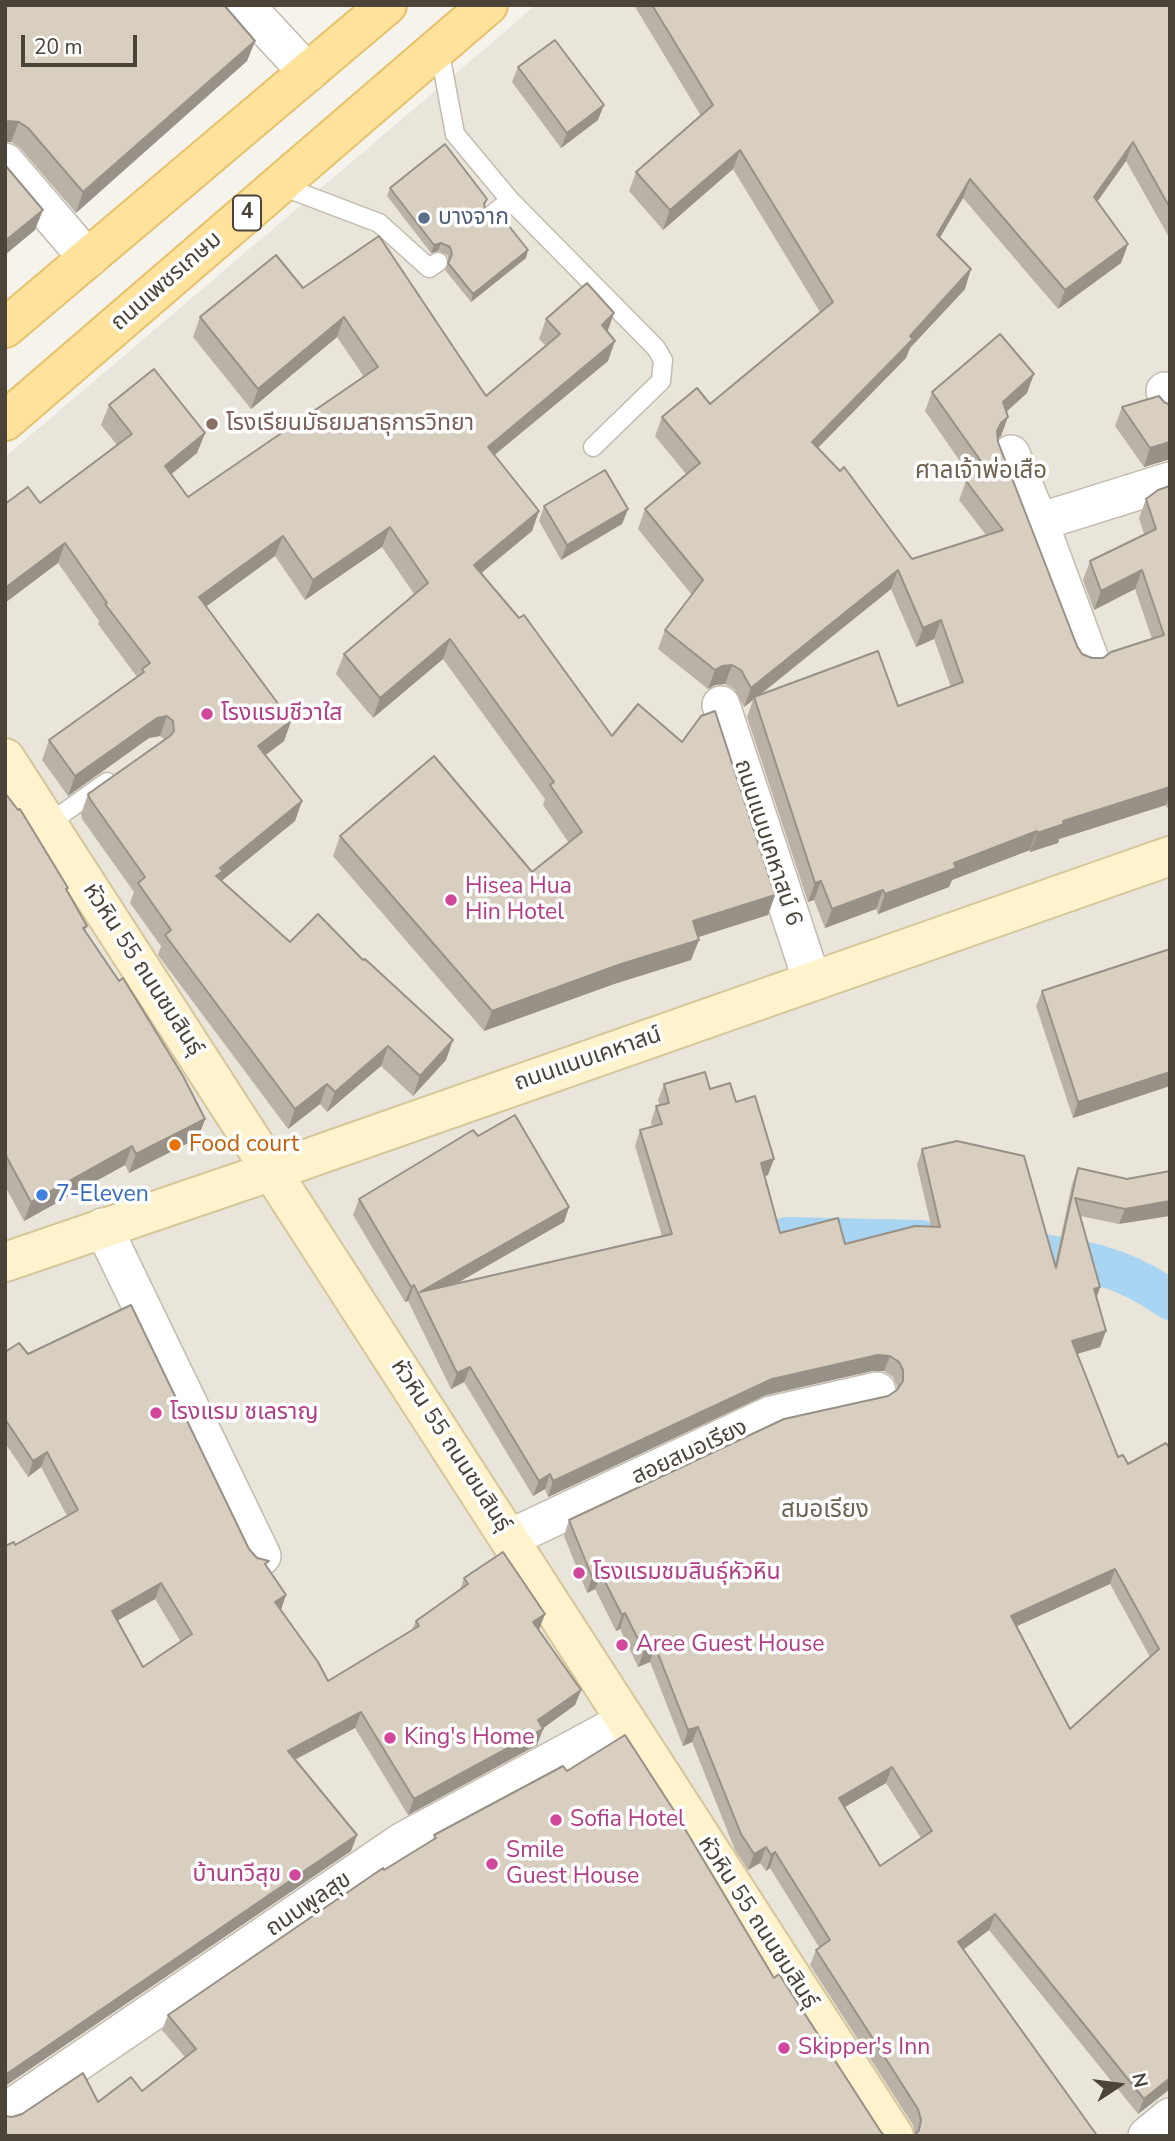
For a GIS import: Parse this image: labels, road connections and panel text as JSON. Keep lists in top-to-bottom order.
{
  "streets": {
    "main road": ["4", "ถนนเพชรเกษม"],
    "street": [
      "ถนนแนบเคหาสน์ 6",
      "หัวหิน 55 ถนนชมสินธุ์",
      "ถนนแนบเคหาสน์",
      "สอยสมอเรียง",
      "ถนนพูลสุข"
    ]
  },
  "crossings": [
    ["ถนนแนบเคหาสน์ 6", "ถนนแนบเคหาสน์"],
    ["หัวหิน 55 ถนนชมสินธุ์", "ถนนแนบเคหาสน์"],
    ["หัวหิน 55 ถนนชมสินธุ์", "สอยสมอเรียง"],
    ["หัวหิน 55 ถนนชมสินธุ์", "ถนนพูลสุข"]
  ],
  "districts": ["ศาลเจ้าพ่อเสือ", "สมอเรียง"],
  "places": [
    "บางจาก",
    "โรงเรียนมัธยมสาธุการวิทยา",
    "โรงแรมชีวาใส",
    "Hisea Hua Hin Hotel",
    "Food court",
    "7-Eleven",
    "โรงแรม ชเลราญ",
    "โรงแรมชมสินธุ์หัวหิน",
    "Aree Guest House",
    "King's Home",
    "Sofia Hotel",
    "Smile Guest House",
    "บ้านทวีสุข",
    "Skipper's Inn"
  ],
  "scale_bar": "20 m",
  "north": "right"
}
